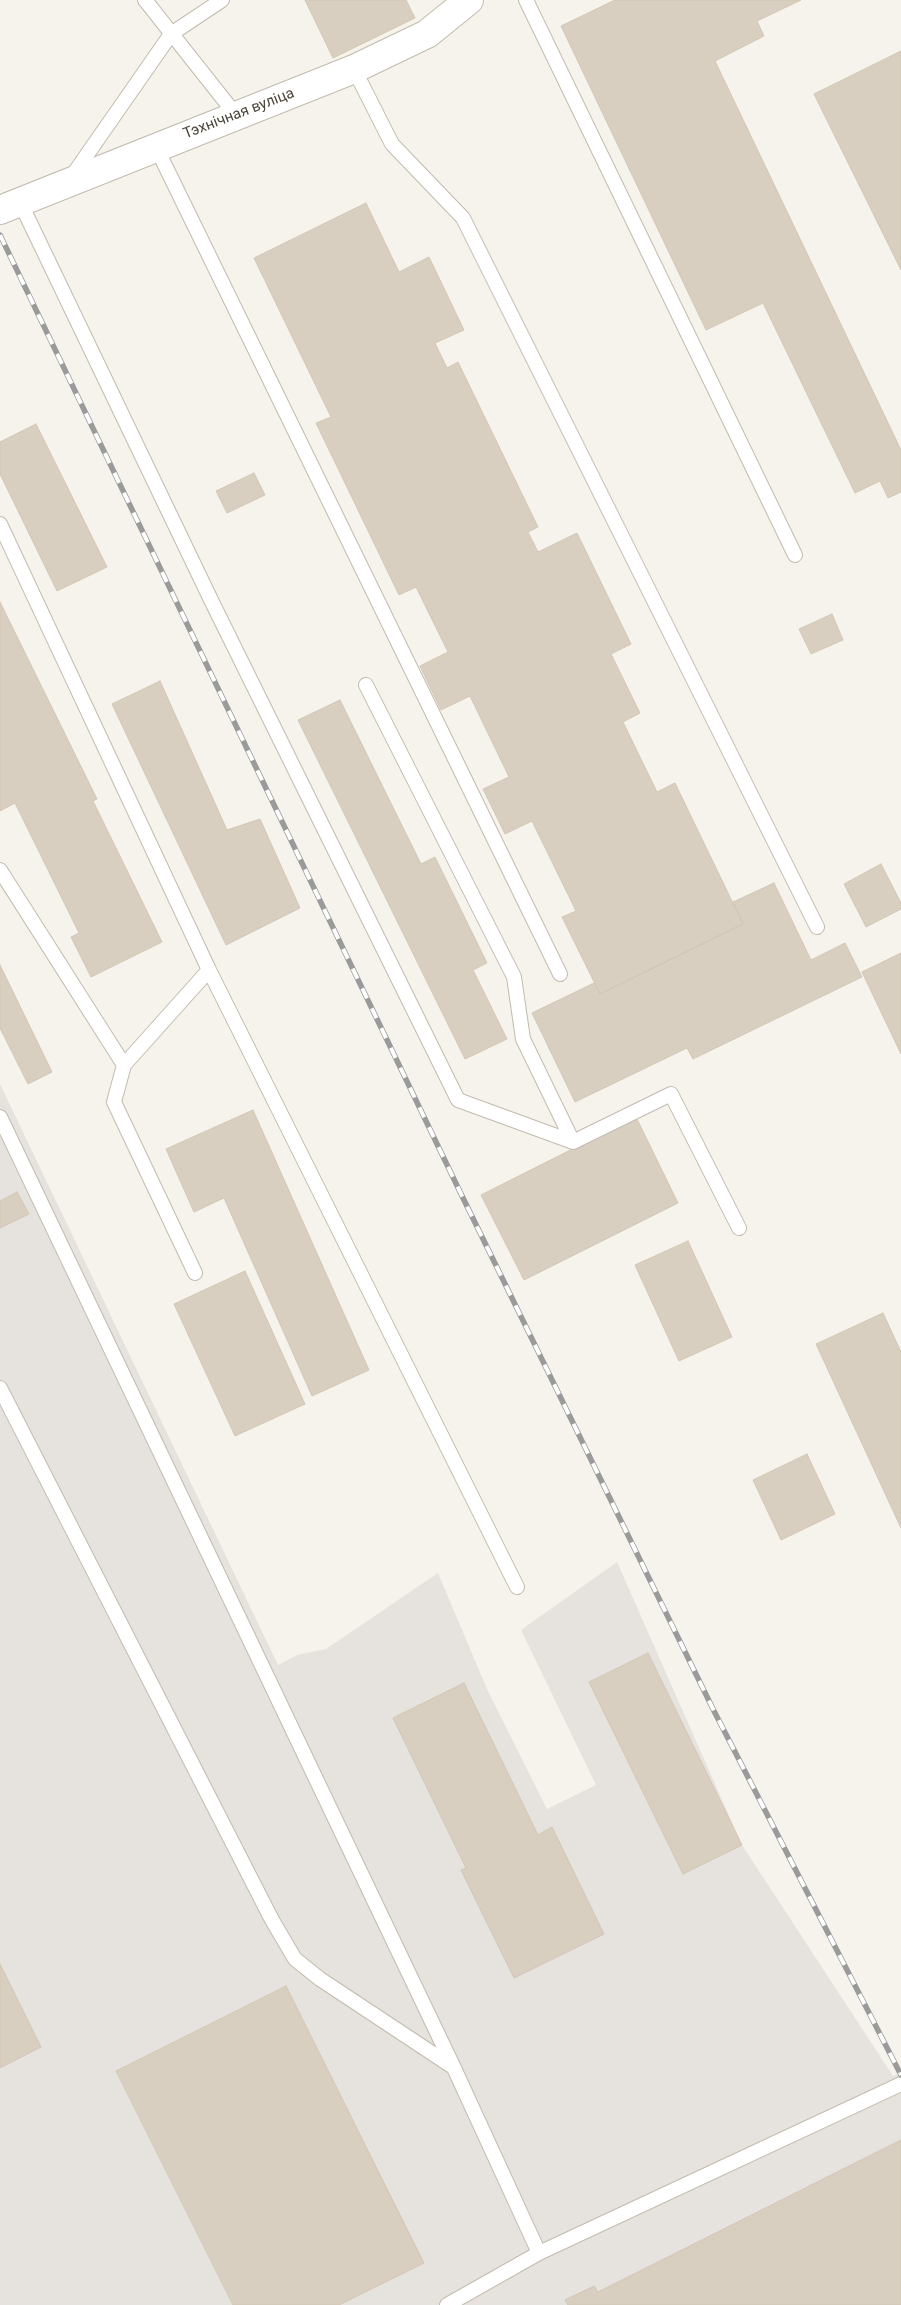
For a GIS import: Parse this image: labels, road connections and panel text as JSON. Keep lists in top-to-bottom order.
{
  "streets": {
    "street": ["Тэхнічная вуліца"]
  }
}
